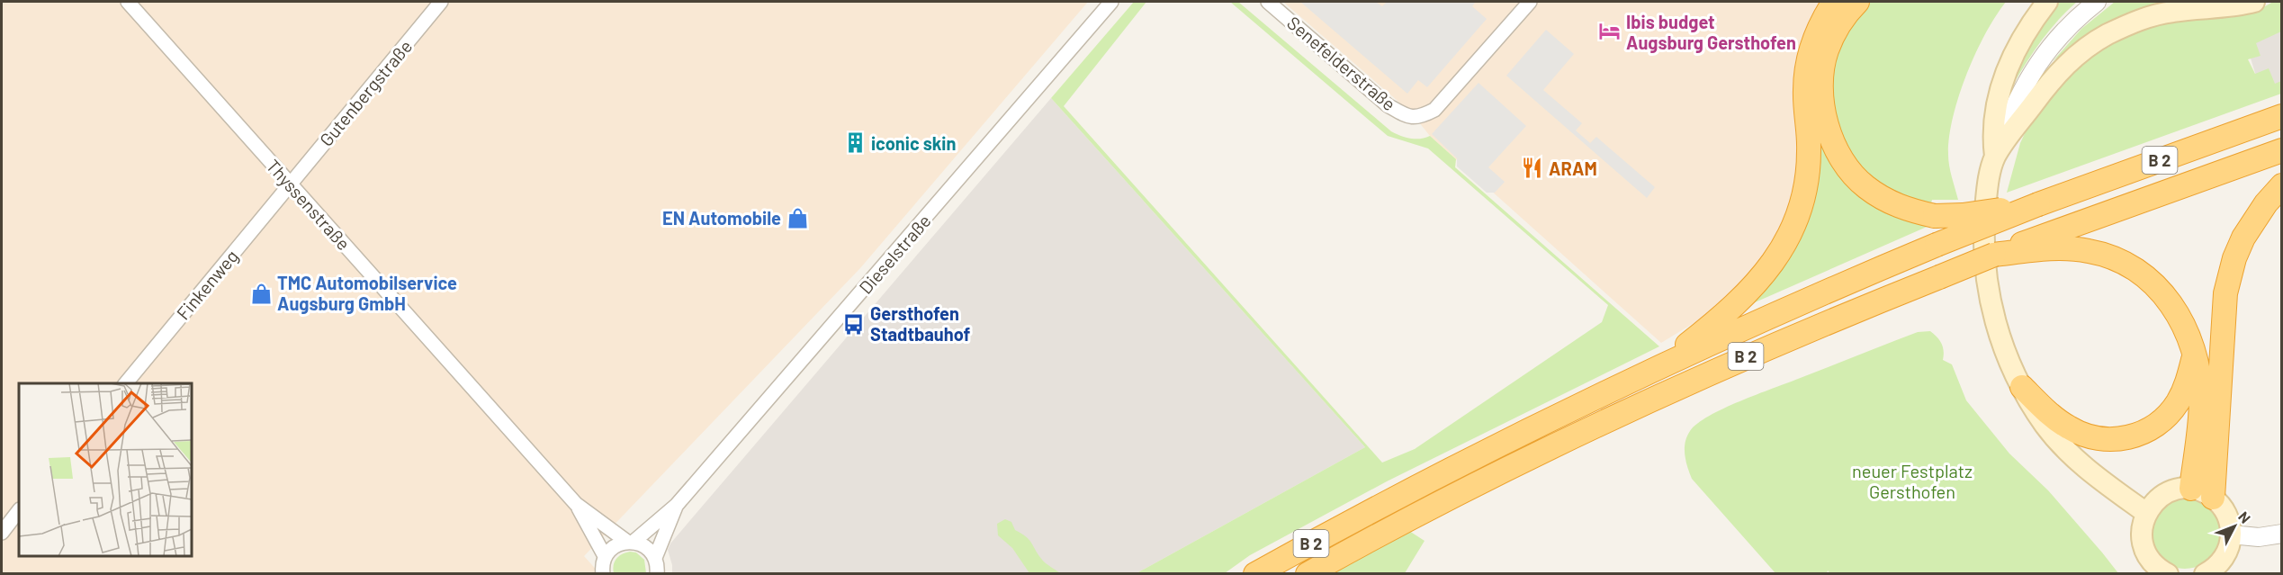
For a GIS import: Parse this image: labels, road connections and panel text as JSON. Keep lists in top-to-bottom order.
{
  "streets": {
    "highway": ["B 2"],
    "street": [
      "Senefelderstraße",
      "Gutenbergstraße",
      "Thyssenstraße",
      "Dieselstraße",
      "Finkenweg"
    ]
  },
  "crossings": [
    ["Gutenbergstraße", "Thyssenstraße"],
    ["Gutenbergstraße", "Finkenweg"],
    ["Thyssenstraße", "Dieselstraße"],
    ["Thyssenstraße", "Finkenweg"]
  ],
  "parks": ["neuer Festplatz Gersthofen"],
  "places": {
    "hotel": ["Ibis budget Augsburg Gersthofen"],
    "building": ["iconic skin"],
    "restaurant": ["ARAM"],
    "shop": ["EN Automobile", "TMC Automobilservice Augsburg GmbH"],
    "bus stop": ["Gersthofen Stadtbauhof"]
  },
  "north": "top right"
}
